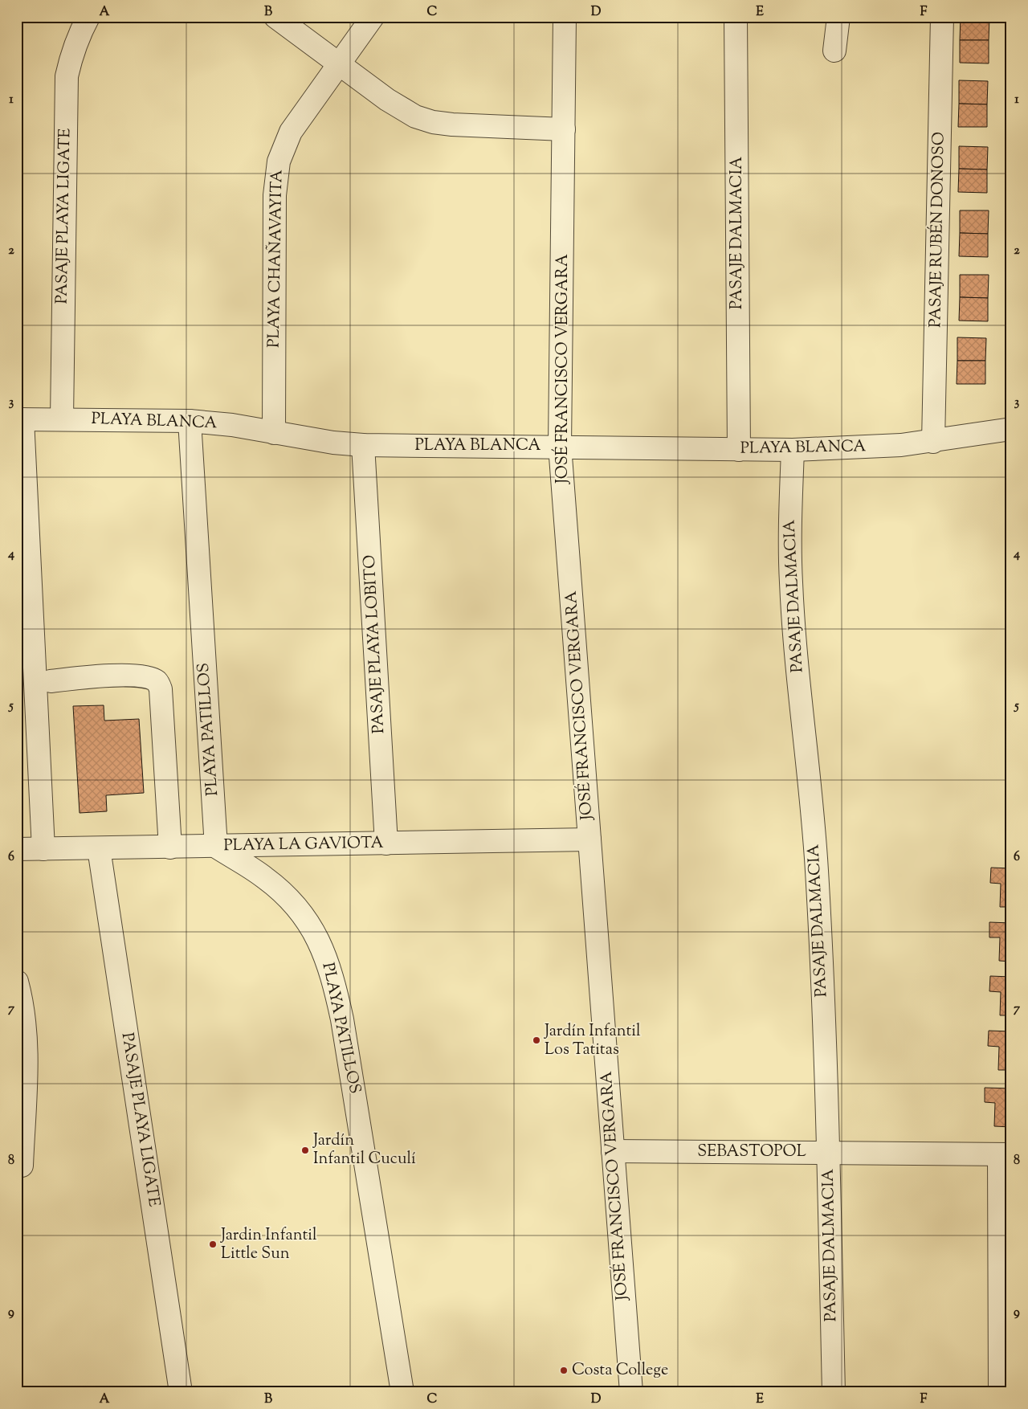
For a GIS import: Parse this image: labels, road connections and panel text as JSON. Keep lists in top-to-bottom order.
{
  "streets": {
    "street": [
      "PASAJE PLAYA LIGATE",
      "PASAJE RUBÉN DONOSO",
      "PASAJE DALMACIA",
      "PLAYA CHAÑAVAYITA",
      "JOSÉ FRANCISCO VERGARA",
      "PLAYA BLANCA",
      "PASAJE PLAYA LOBITO",
      "PLAYA PATILLOS",
      "PLAYA LA GAVIOTA",
      "SEBASTOPOL"
    ]
  },
  "crossings": [
    ["PASAJE PLAYA LIGATE", "PLAYA BLANCA"],
    ["PASAJE PLAYA LIGATE", "PLAYA LA GAVIOTA"],
    ["PASAJE RUBÉN DONOSO", "PLAYA BLANCA"],
    ["PASAJE DALMACIA", "PLAYA BLANCA"],
    ["PASAJE DALMACIA", "SEBASTOPOL"],
    ["PLAYA CHAÑAVAYITA", "PLAYA BLANCA"],
    ["JOSÉ FRANCISCO VERGARA", "PLAYA BLANCA"],
    ["JOSÉ FRANCISCO VERGARA", "PLAYA LA GAVIOTA"],
    ["JOSÉ FRANCISCO VERGARA", "SEBASTOPOL"],
    ["PLAYA BLANCA", "PASAJE PLAYA LOBITO"],
    ["PLAYA BLANCA", "PLAYA PATILLOS"],
    ["PASAJE PLAYA LOBITO", "PLAYA LA GAVIOTA"],
    ["PLAYA PATILLOS", "PLAYA LA GAVIOTA"]
  ],
  "places": [
    "Jardín Infantil Los Tatitas",
    "Jardín Infantil Cuculí",
    "Jardin Infantil Little Sun",
    "Costa College"
  ],
  "grid": {
    "columns": [
      "A",
      "B",
      "C",
      "D",
      "E",
      "F"
    ],
    "rows": [
      "1",
      "2",
      "3",
      "4",
      "5",
      "6",
      "7",
      "8",
      "9"
    ]
  }
}
